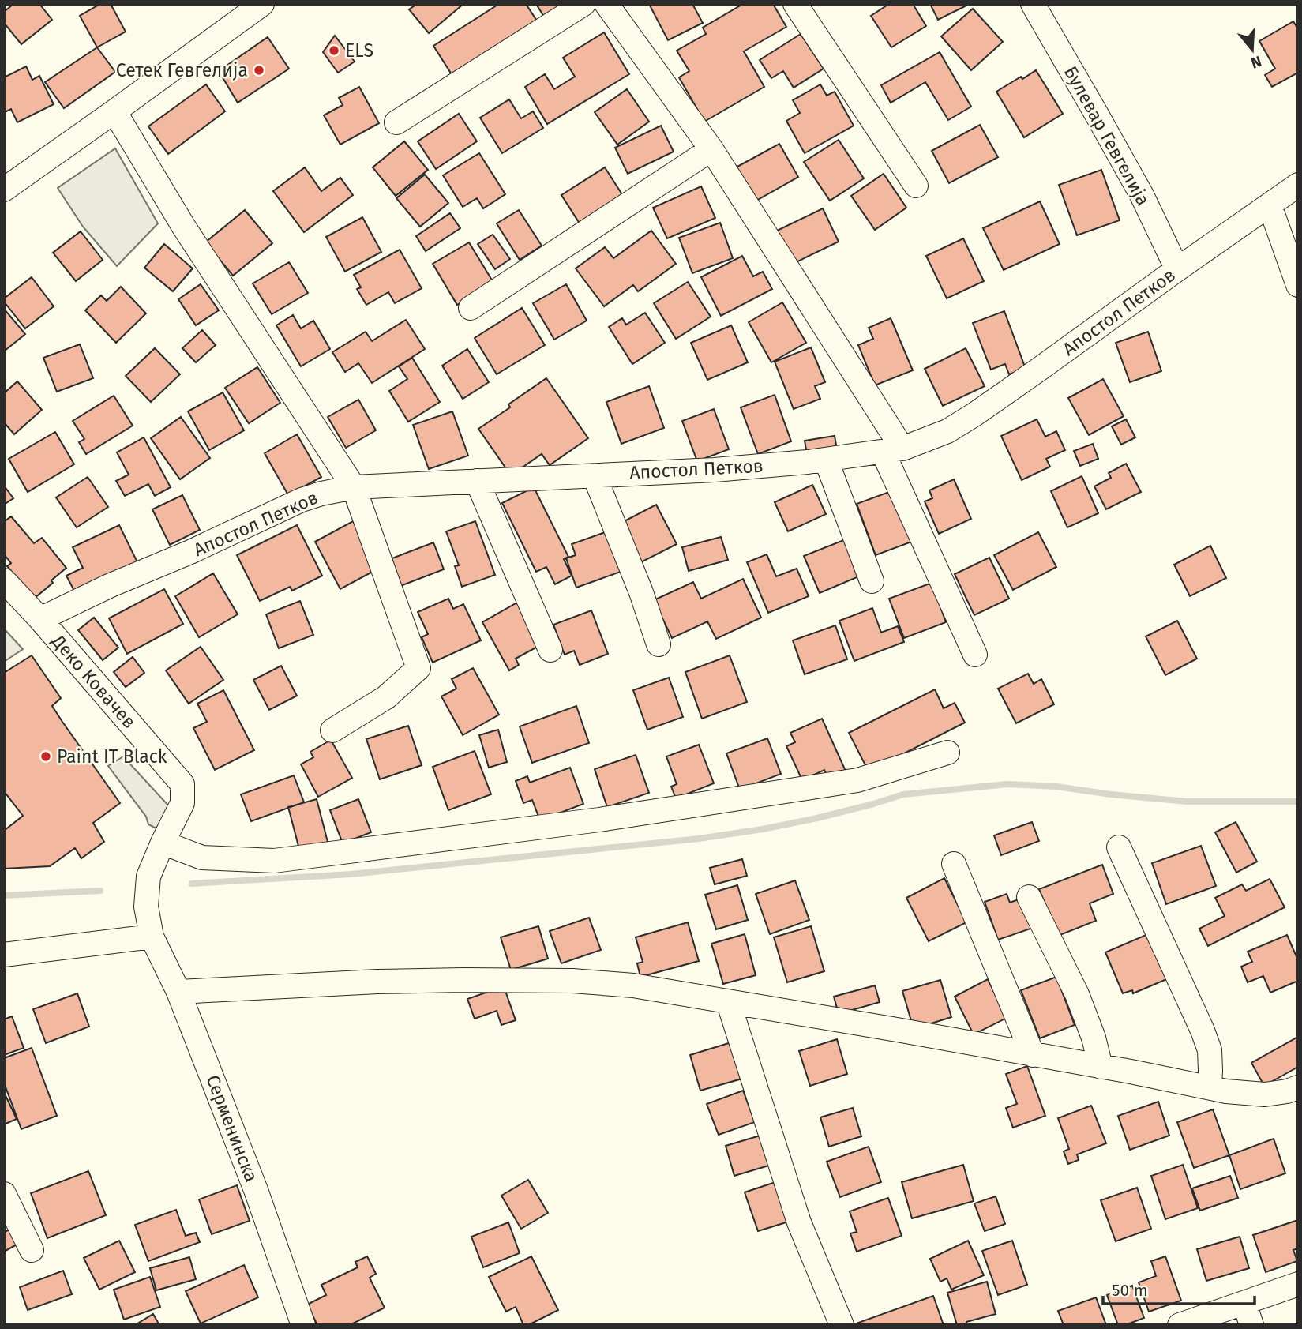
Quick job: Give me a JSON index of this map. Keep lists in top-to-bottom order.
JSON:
{
  "streets": {
    "street": [
      "Булевар Гевгелија",
      "Апостол Петков",
      "Деко Ковачев",
      "Серменинска"
    ]
  },
  "crossings": [
    ["Булевар Гевгелија", "Апостол Петков"],
    ["Апостол Петков", "Деко Ковачев"],
    ["Деко Ковачев", "Серменинска"]
  ],
  "places": ["ELS", "Сетек Гевгелија", "Paint IT Black"],
  "scale_bar": "50 m",
  "north": "bottom"
}
